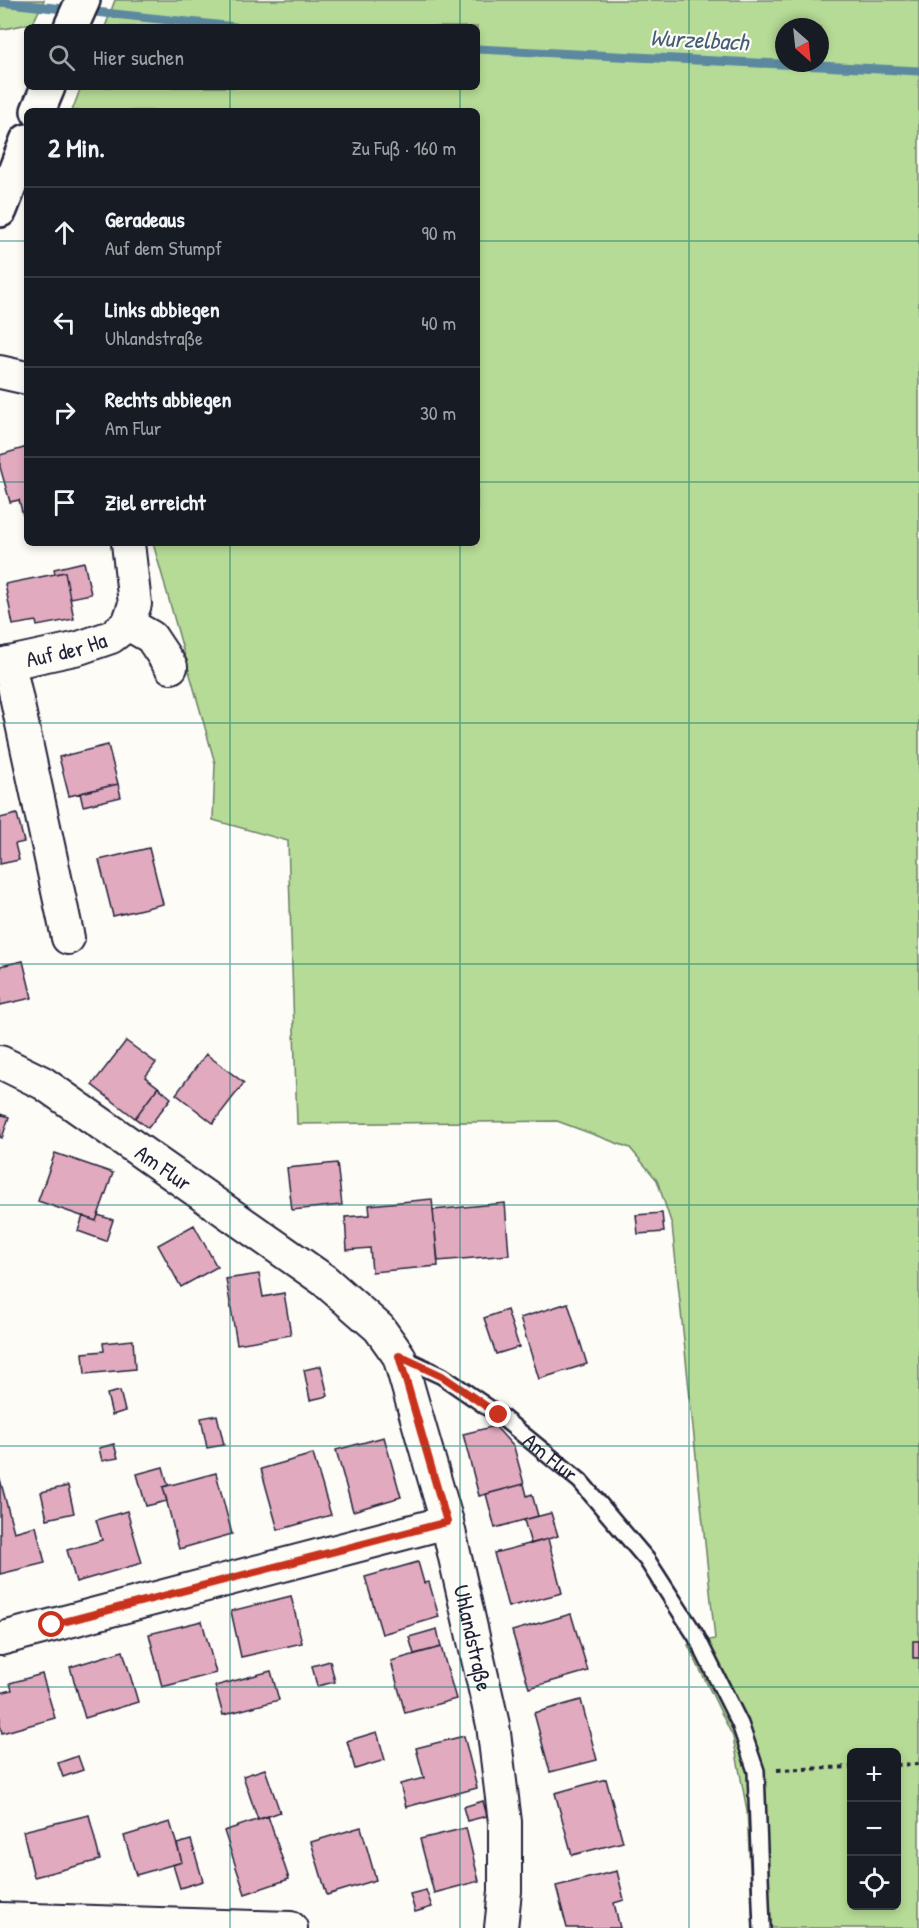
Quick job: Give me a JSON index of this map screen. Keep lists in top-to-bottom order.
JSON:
{
  "streets": {
    "street": ["Auf der Ha", "Am Flur", "Uhlandstraße"]
  },
  "crossings": [
    ["Am Flur", "Uhlandstraße"]
  ],
  "water": ["Wurzelbach"],
  "north": "bottom right",
  "page": {
    "search": "Hier suchen",
    "heading": ["2 Min.", "Zu Fuß · 160 m"],
    "list": [
      ["Geradeaus", "Auf dem Stumpf", "90 m"],
      ["Links abbiegen", "Uhlandstraße", "40 m"],
      ["Rechts abbiegen", "Am Flur", "30 m"],
      "Ziel erreicht"
    ],
    "map_buttons": ["+", "−"]
  }
}
